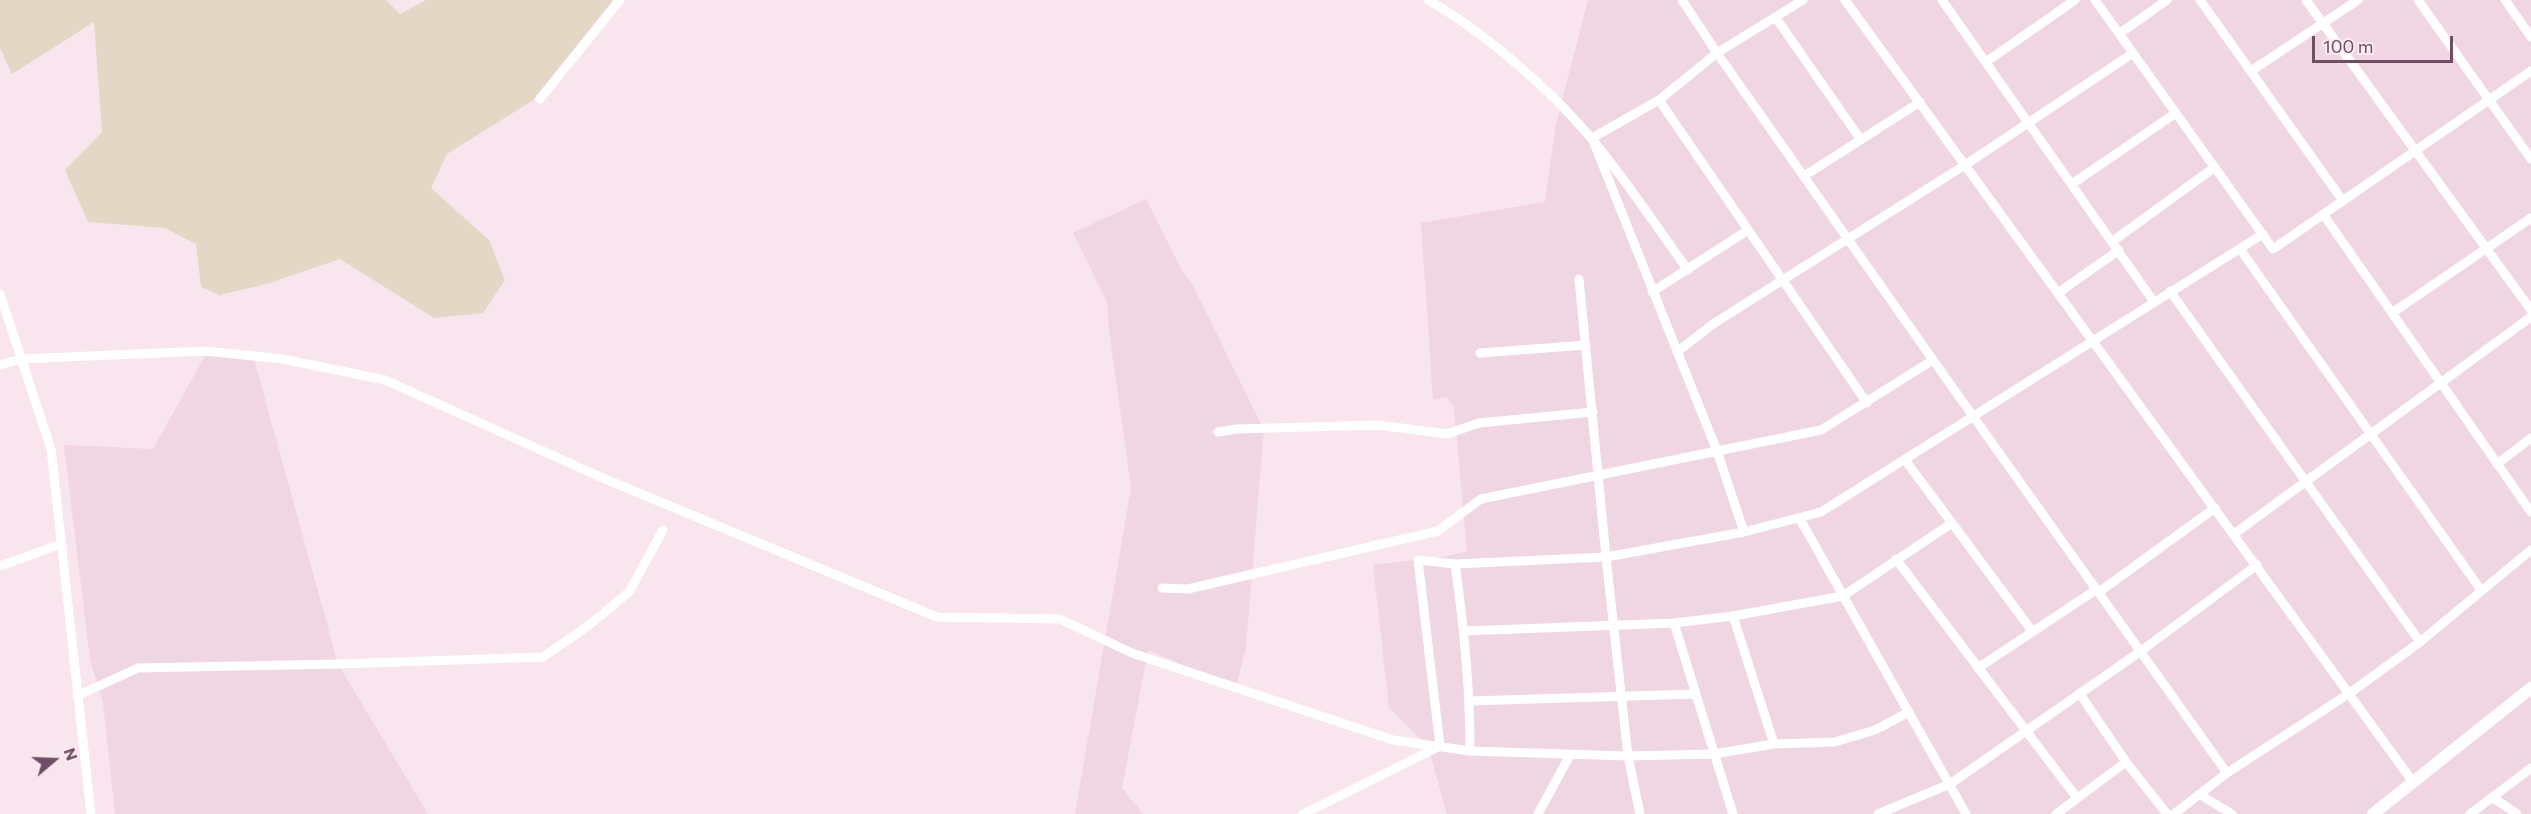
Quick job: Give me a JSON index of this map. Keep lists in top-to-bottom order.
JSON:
{
  "scale_bar": "100 m",
  "north": "right"
}
